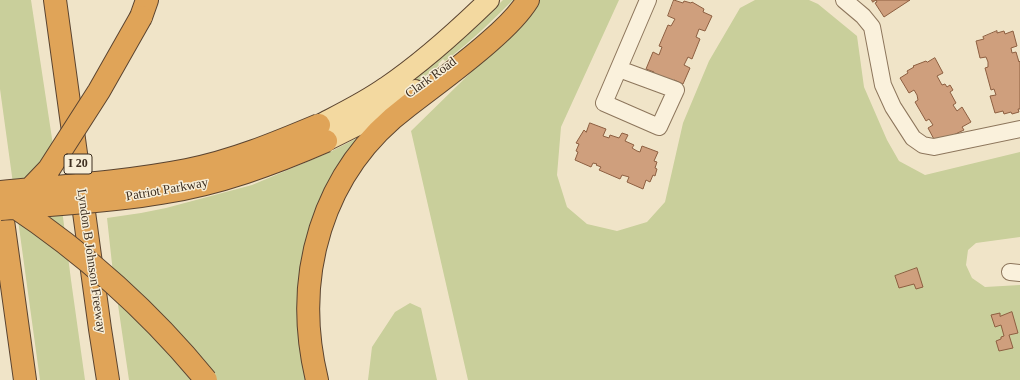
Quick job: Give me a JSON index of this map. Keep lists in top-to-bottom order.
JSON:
{
  "streets": {
    "highway": ["I 20", "Patriot Parkway", "Lyndon B Johnson Freeway"],
    "main road": ["Clark Road"]
  },
  "crossings": [
    ["Clark Road", "Patriot Parkway"]
  ]
}
